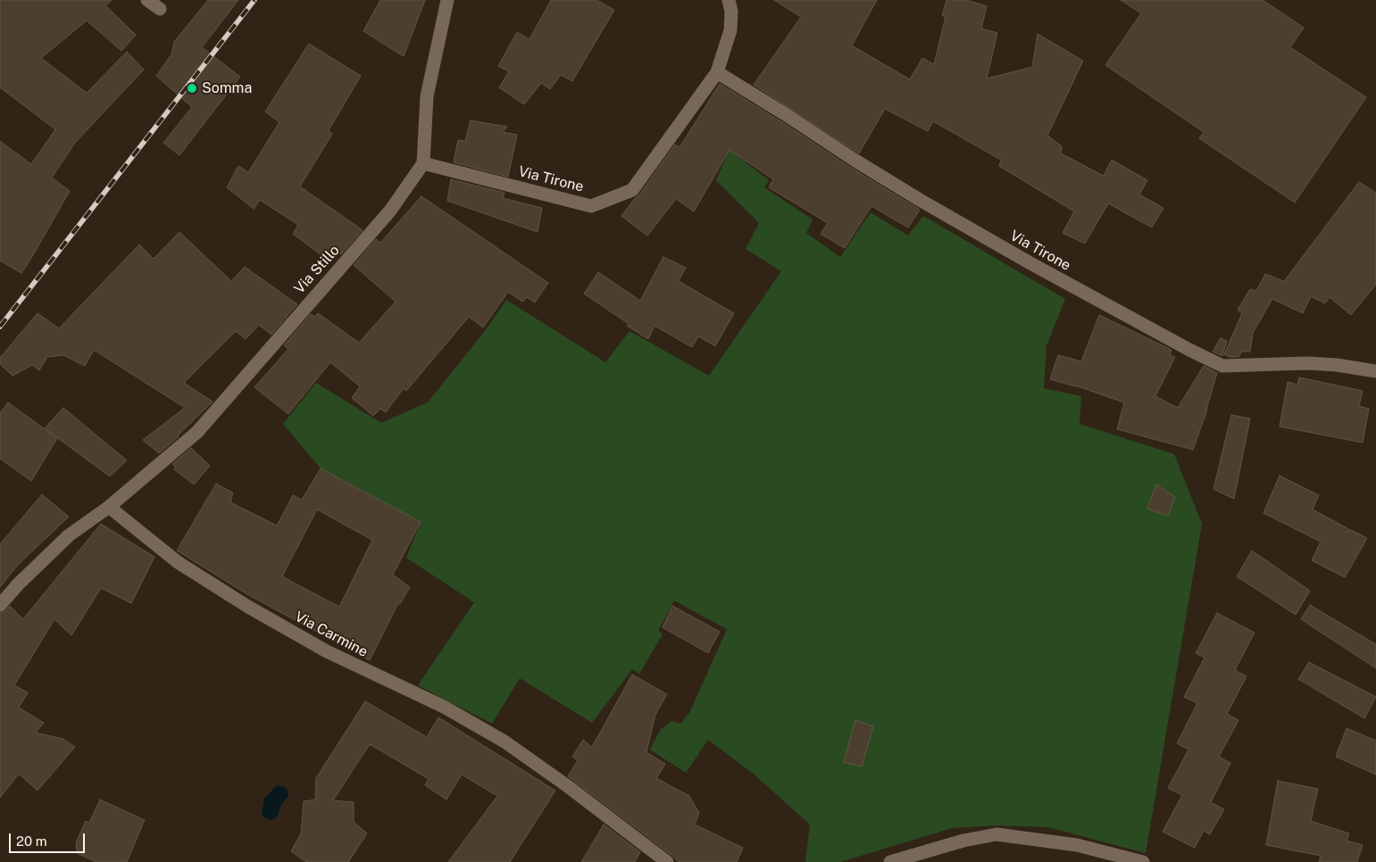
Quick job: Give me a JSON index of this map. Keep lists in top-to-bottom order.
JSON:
{
  "streets": {
    "street": ["Via Tirone", "Via Stillo", "Via Carmine"]
  },
  "crossings": [
    ["Via Tirone", "Via Stillo"],
    ["Via Stillo", "Via Carmine"]
  ],
  "places": ["Somma"],
  "scale_bar": "20 m"
}
